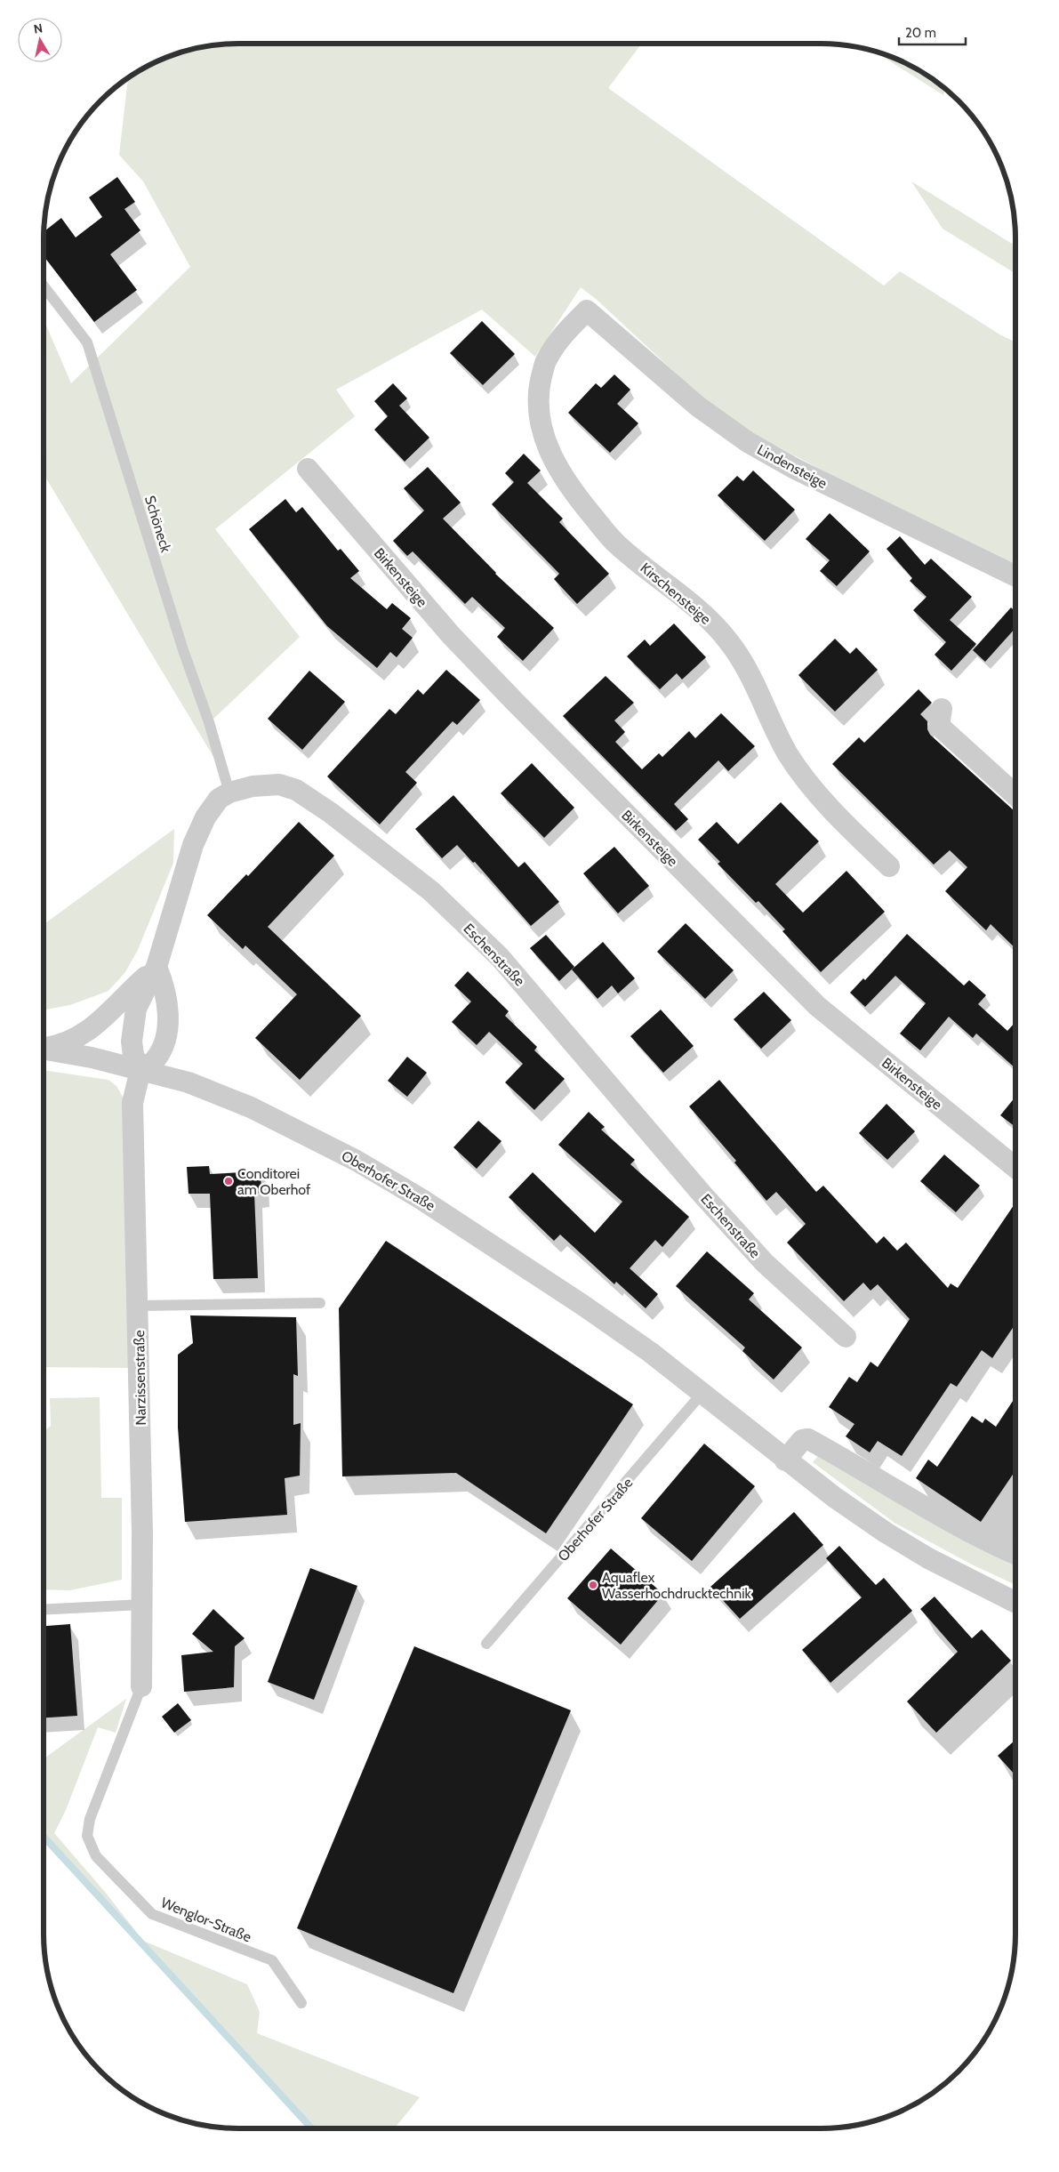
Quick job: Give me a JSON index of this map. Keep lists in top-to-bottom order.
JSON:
{
  "streets": {
    "street": [
      "Lindensteige",
      "Birkensteige",
      "Kirschensteige",
      "Eschenstraße",
      "Oberhofer Straße",
      "Narzissenstraße"
    ],
    "lane": ["Schöneck", "Wenglor-Straße"]
  },
  "crossings": [
    ["Lindensteige", "Kirschensteige"],
    ["Schöneck", "Eschenstraße"],
    ["Eschenstraße", "Oberhofer Straße"],
    ["Eschenstraße", "Narzissenstraße"],
    ["Oberhofer Straße", "Narzissenstraße"],
    ["Narzissenstraße", "Wenglor-Straße"]
  ],
  "places": ["Conditorei am Oberhof", "Aquaflex Wasserhochdrucktechnik"],
  "scale_bar": "20 m",
  "north": "top"
}
